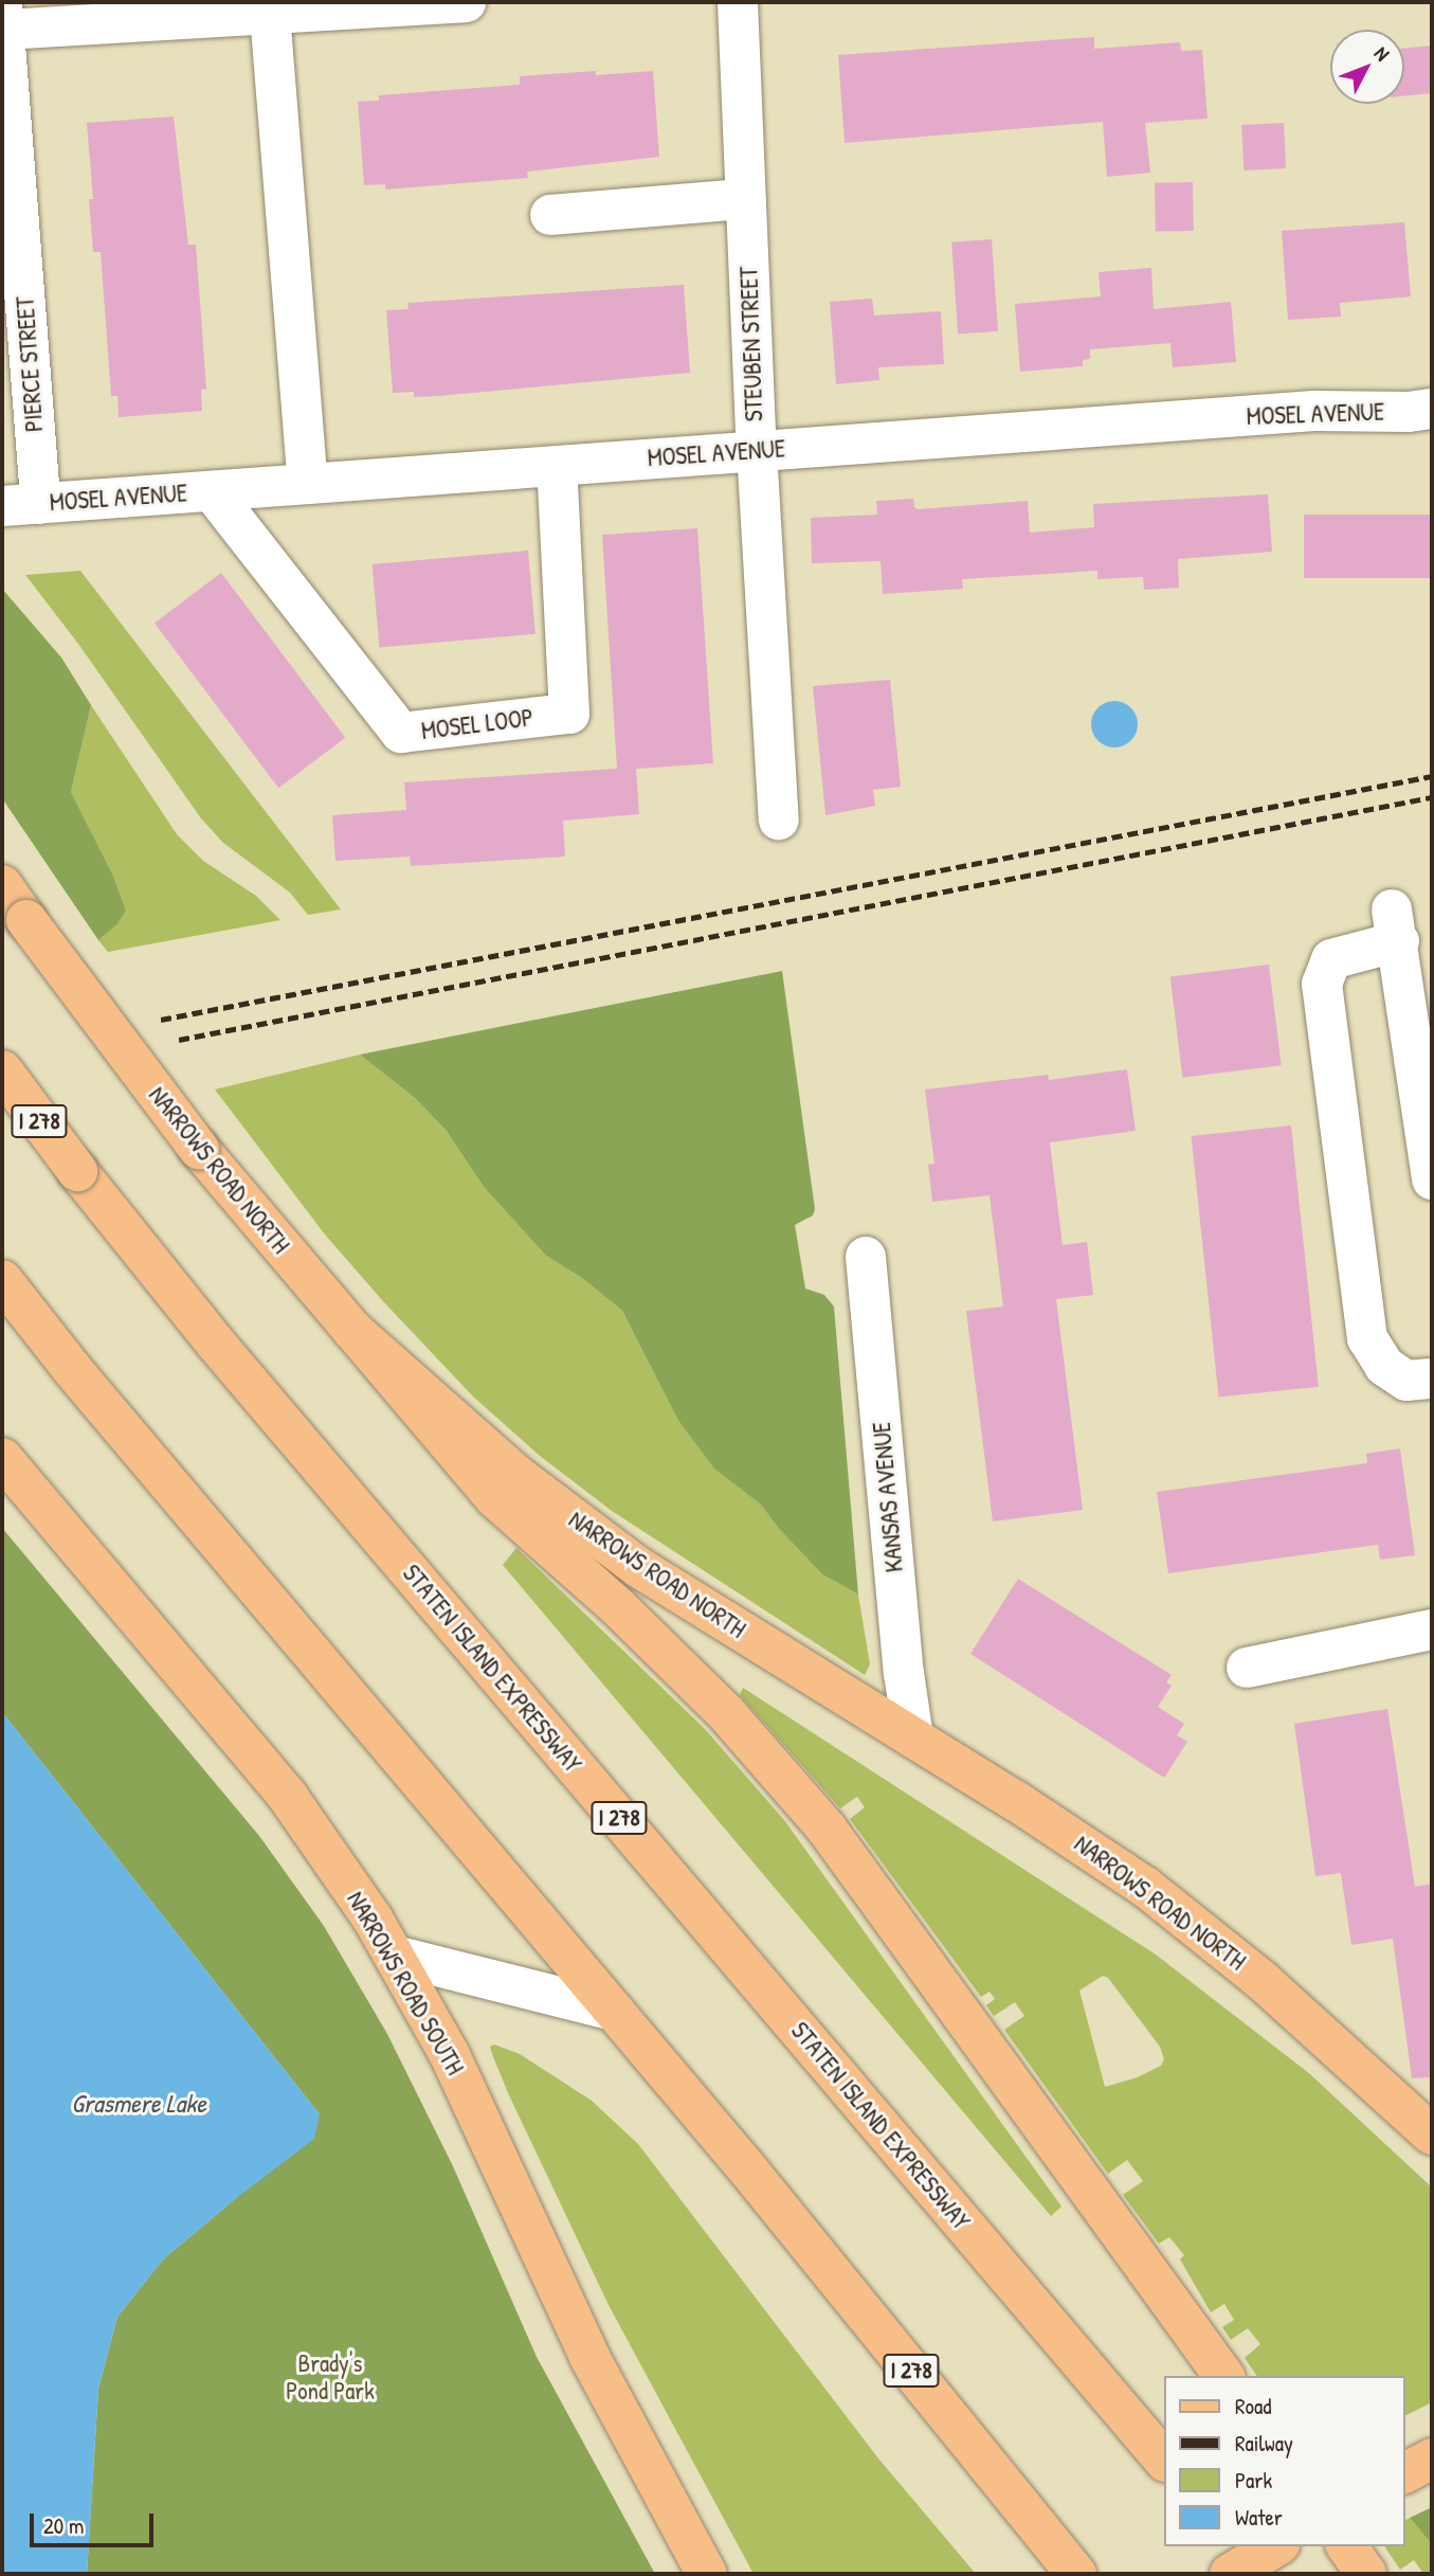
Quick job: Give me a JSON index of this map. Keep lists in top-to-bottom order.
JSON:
{
  "streets": {
    "main road": [
      "I 278",
      "NARROWS ROAD NORTH",
      "STATEN ISLAND EXPRESSWAY",
      "NARROWS ROAD SOUTH"
    ],
    "street": [
      "STEUBEN STREET",
      "PIERCE STREET",
      "MOSEL AVENUE",
      "MOSEL LOOP",
      "KANSAS AVENUE"
    ]
  },
  "crossings": [
    ["STEUBEN STREET", "MOSEL AVENUE"],
    ["PIERCE STREET", "MOSEL AVENUE"],
    ["MOSEL AVENUE", "MOSEL LOOP"],
    ["NARROWS ROAD NORTH", "KANSAS AVENUE"]
  ],
  "water": ["Grasmere Lake"],
  "parks": ["Brady's Pond Park"],
  "legend": [
    "Road",
    "Railway",
    "Park",
    "Water"
  ],
  "scale_bar": "20 m",
  "north": "top right"
}
